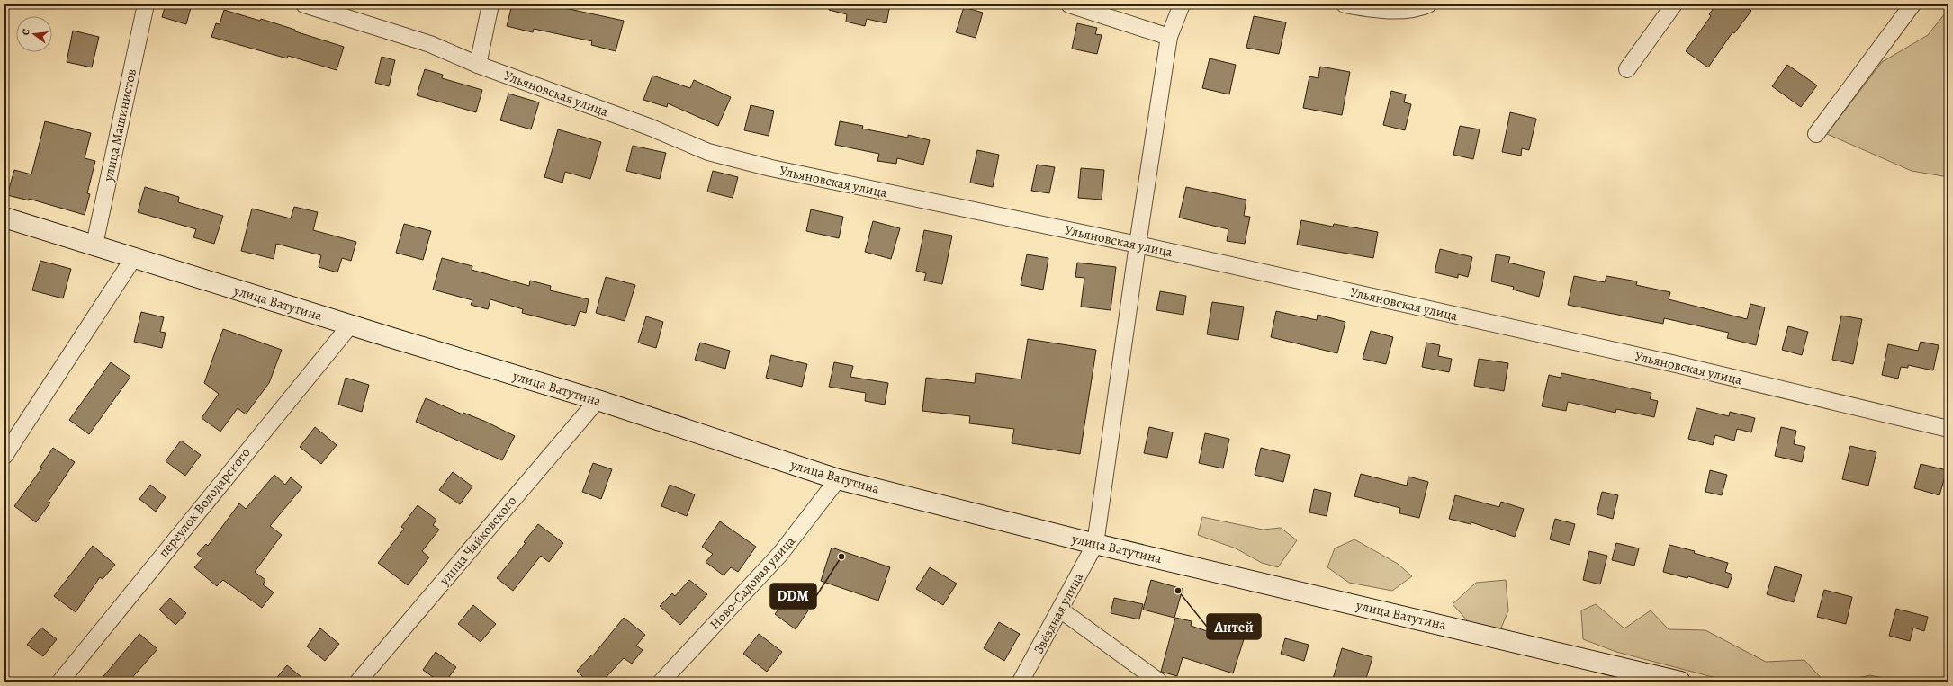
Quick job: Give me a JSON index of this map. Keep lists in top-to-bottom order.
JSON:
{
  "streets": {
    "main road": ["улица Ватутина"],
    "street": [
      "Ульяновская улица",
      "улица Машинистов",
      "переулок Володарского",
      "улица Чайковского",
      "Ново-Садовая улица",
      "Звёздная улица"
    ]
  },
  "crossings": [
    ["улица Машинистов", "улица Ватутина"],
    ["улица Ватутина", "переулок Володарского"],
    ["улица Ватутина", "улица Чайковского"],
    ["улица Ватутина", "Ново-Садовая улица"],
    ["улица Ватутина", "Звёздная улица"]
  ],
  "places": ["DDM", "Антей"],
  "north": "left"
}
